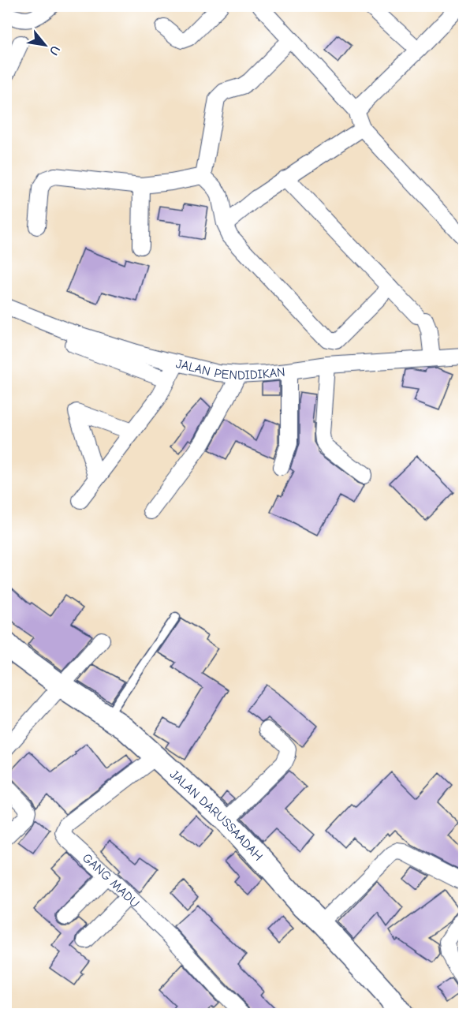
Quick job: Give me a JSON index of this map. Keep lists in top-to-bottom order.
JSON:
{
  "streets": {
    "street": ["JALAN PENDIDIKAN", "JALAN DARUSSAADAH", "GANG MADU"]
  },
  "crossings": [
    ["JALAN DARUSSAADAH", "GANG MADU"]
  ],
  "north": "bottom right"
}
